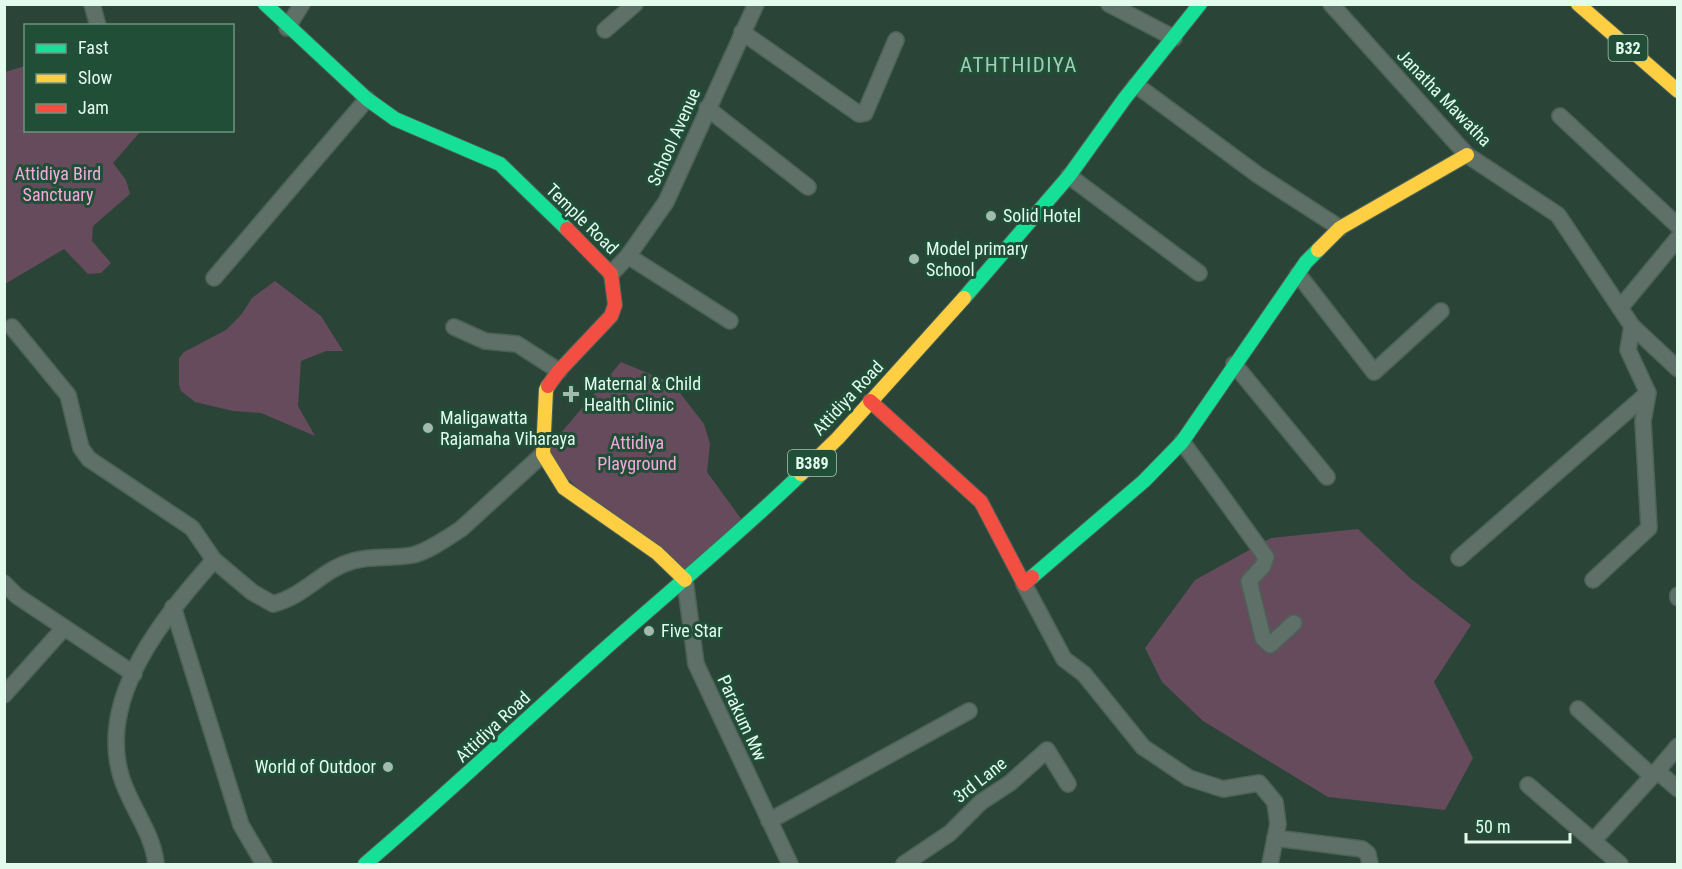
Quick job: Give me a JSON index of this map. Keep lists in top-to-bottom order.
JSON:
{
  "streets": {
    "street": [
      "B32",
      "Janatha Mawatha",
      "School Avenue",
      "Temple Road",
      "Attidiya Road",
      "B389",
      "Parakum Mw",
      "3rd Lane"
    ]
  },
  "crossings": [
    ["School Avenue", "Temple Road"],
    ["Attidiya Road", "Parakum Mw"]
  ],
  "districts": ["ATHTHIDIYA"],
  "parks": ["Attidiya Bird Sanctuary", "Attidiya Playground"],
  "places": {
    "other": [
      "Solid Hotel",
      "Model primary School",
      "Maligawatta Rajamaha Viharaya",
      "Five Star",
      "World of Outdoor"
    ],
    "health": ["Maternal & Child Health Clinic"]
  },
  "legend": ["Fast", "Slow", "Jam"],
  "scale_bar": "50 m"
}
